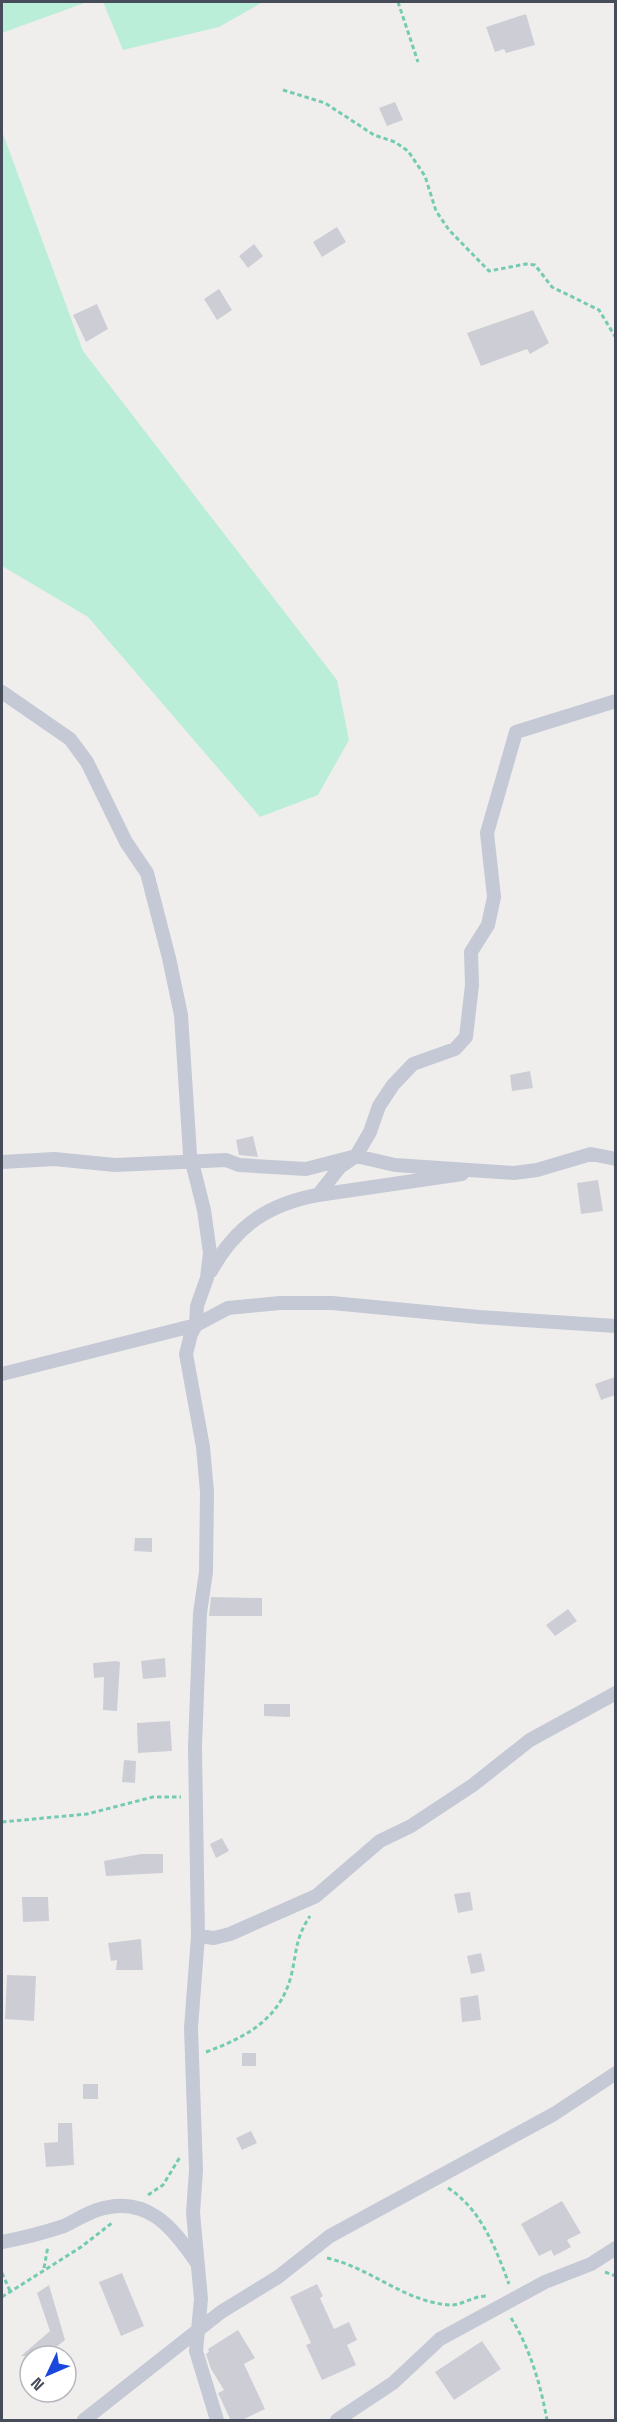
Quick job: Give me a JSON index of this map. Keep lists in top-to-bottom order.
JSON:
{
  "north": "bottom left"
}
